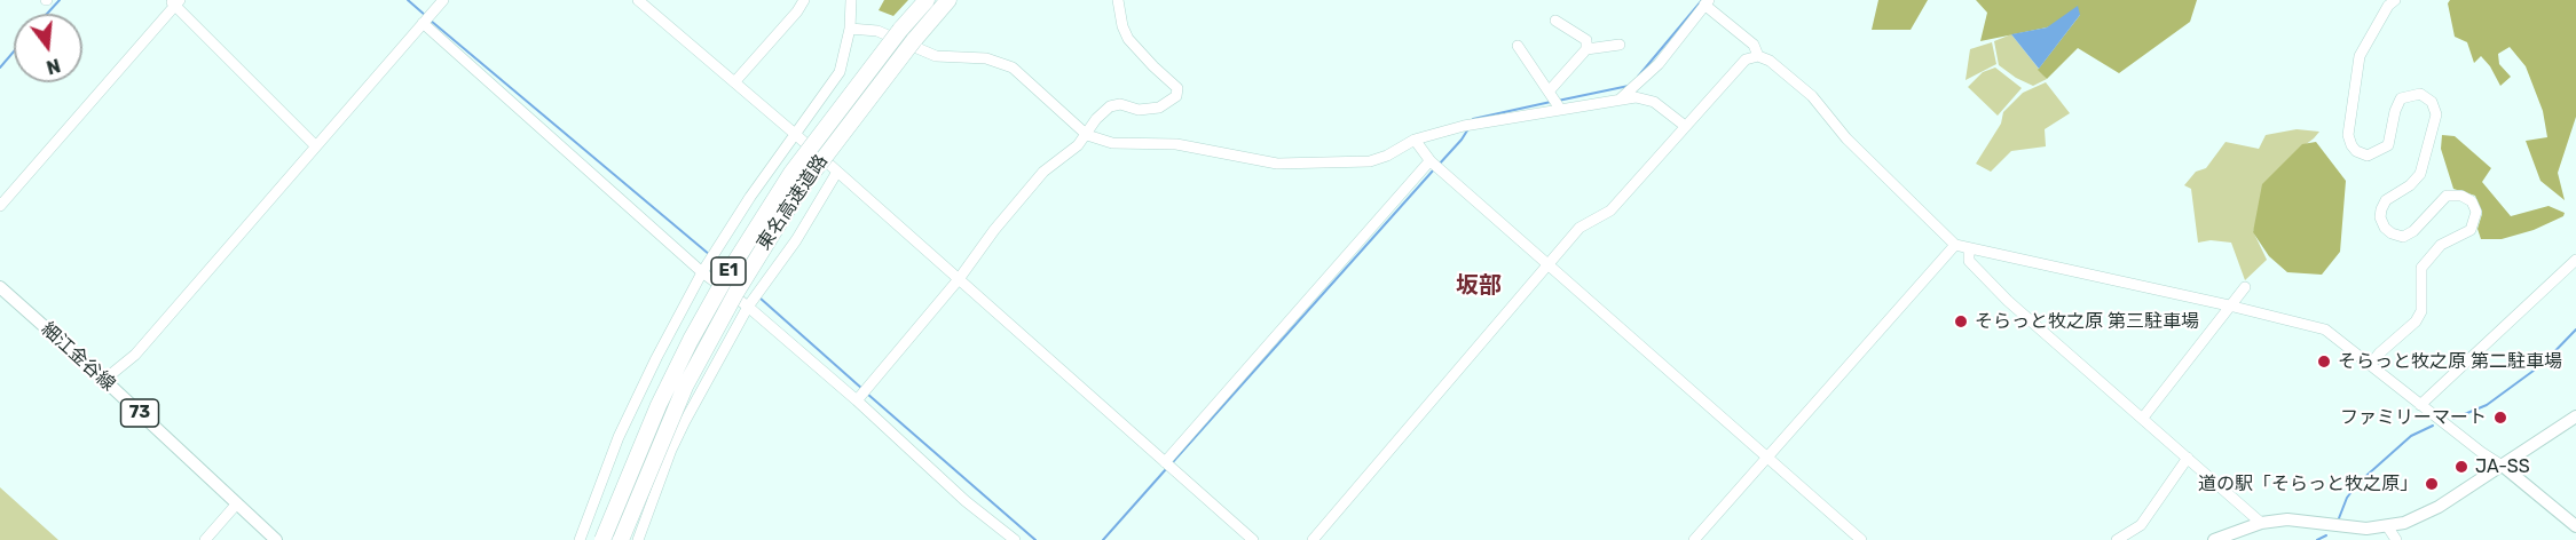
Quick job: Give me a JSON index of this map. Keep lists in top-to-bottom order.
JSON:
{
  "streets": {
    "highway": ["東名高速道路", "E1"],
    "main road": ["細江金谷線", "73"]
  },
  "districts": ["坂部"],
  "places": [
    "そらっと牧之原 第三駐車場",
    "そらっと牧之原 第二駐車場",
    "ファミリーマート",
    "JA-SS",
    "道の駅「そらっと牧之原」"
  ],
  "north": "bottom"
}
